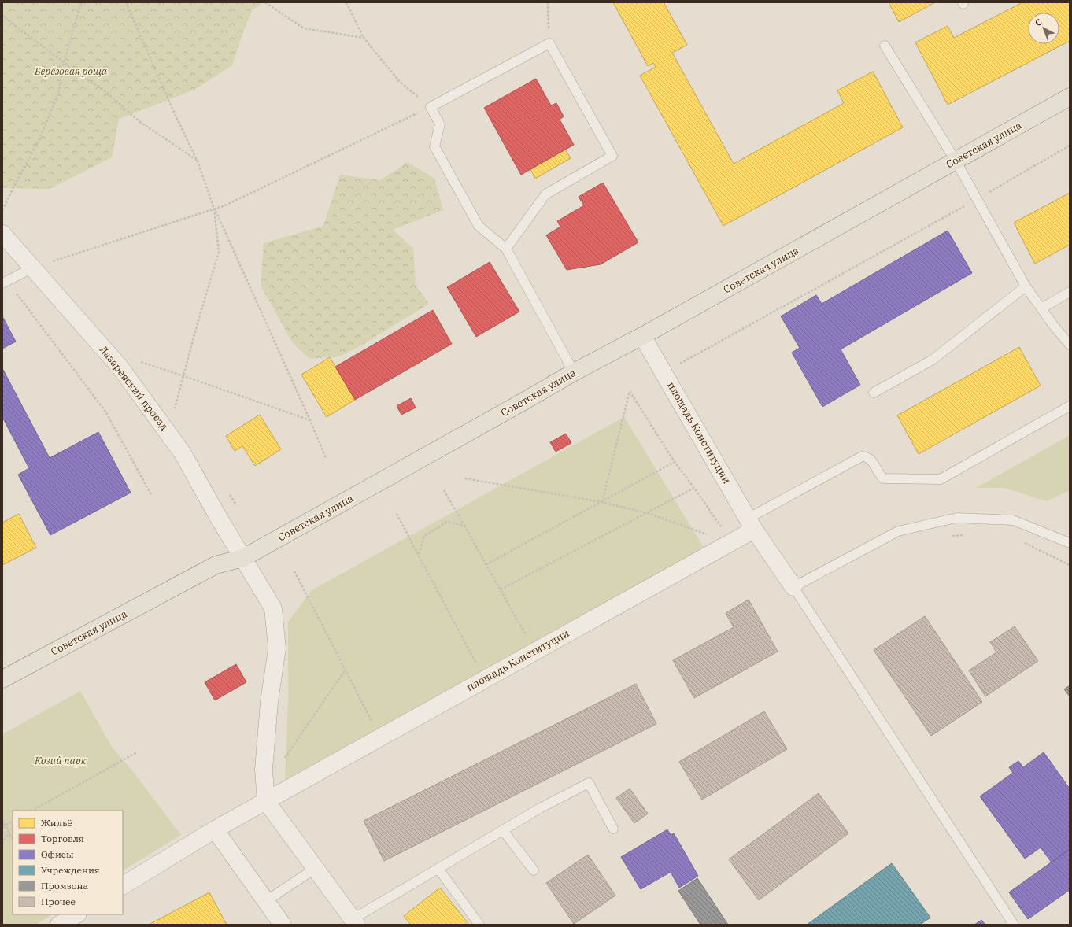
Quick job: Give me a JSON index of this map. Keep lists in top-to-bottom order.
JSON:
{
  "streets": {
    "main road": ["Советская улица"],
    "street": ["Лазаревский проезд", "площадь Конституции"]
  },
  "crossings": [
    ["Советская улица", "Лазаревский проезд"],
    ["Советская улица", "площадь Конституции"]
  ],
  "parks": ["Берёзовая роща", "Козий парк"],
  "legend": [
    "Жильё",
    "Торговля",
    "Офисы",
    "Учреждения",
    "Промзона",
    "Прочее"
  ],
  "north": "top left"
}
